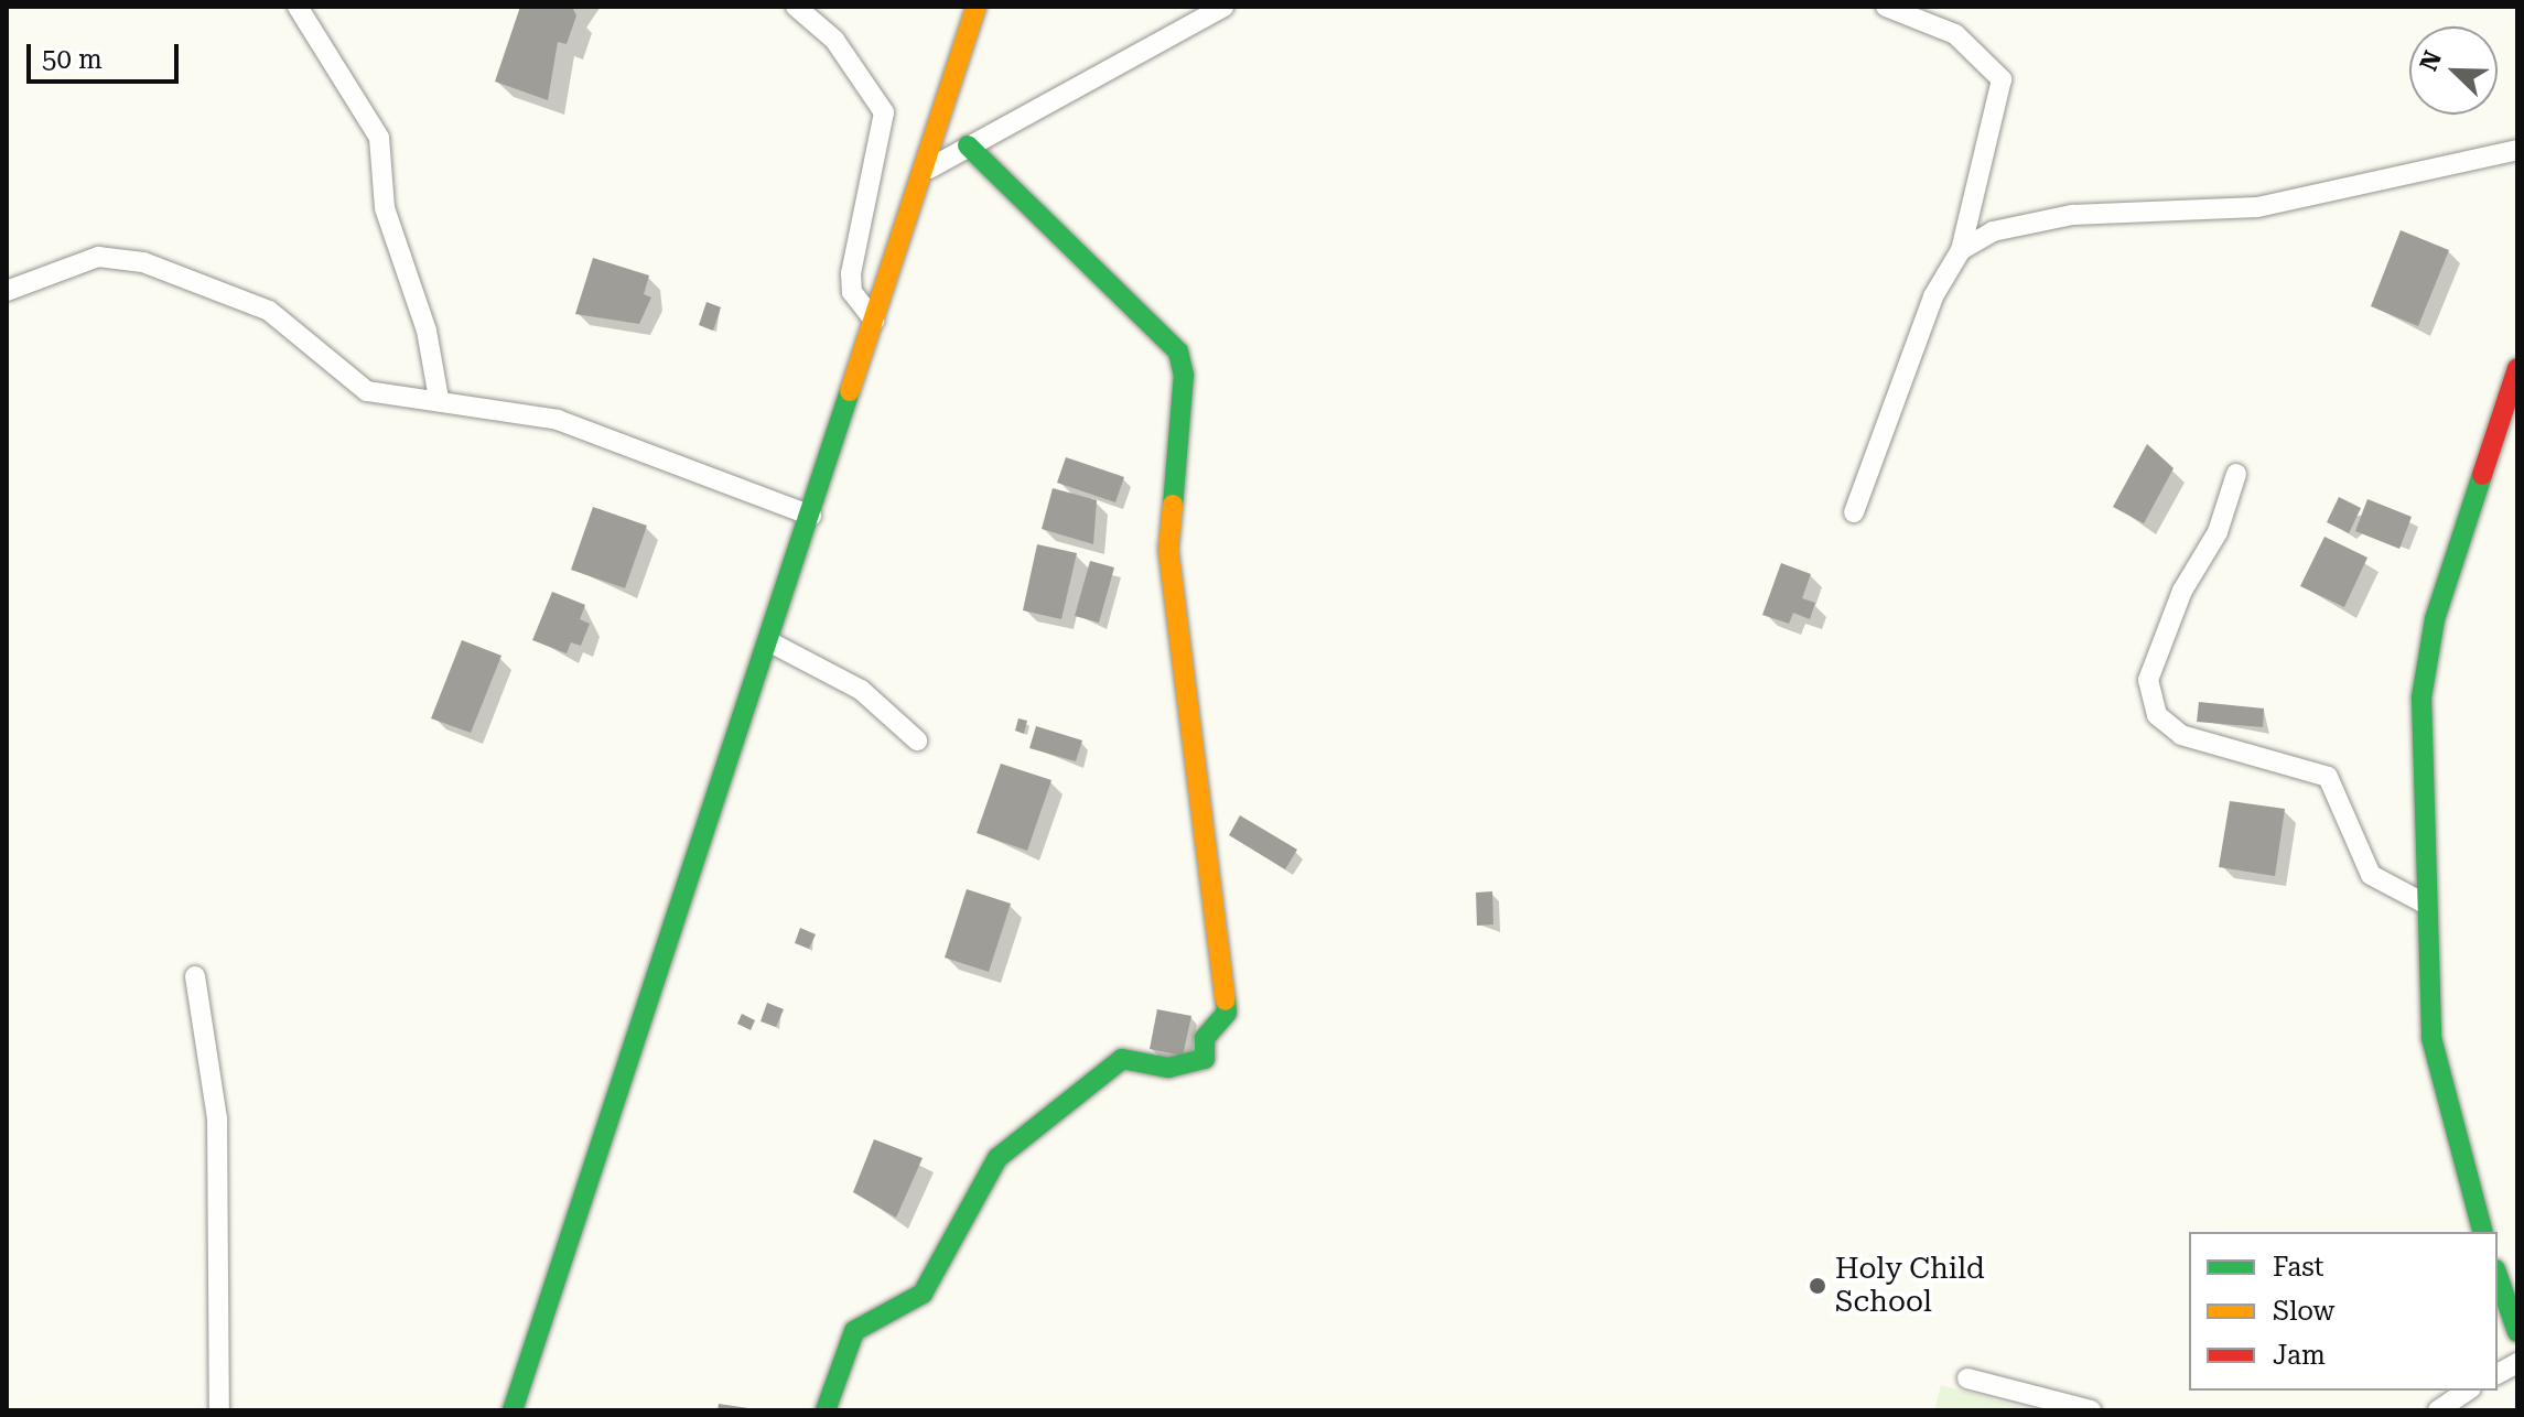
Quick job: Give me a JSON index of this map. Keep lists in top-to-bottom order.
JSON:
{
  "places": ["Holy Child School"],
  "legend": ["Fast", "Slow", "Jam"],
  "scale_bar": "50 m",
  "north": "top left"
}
